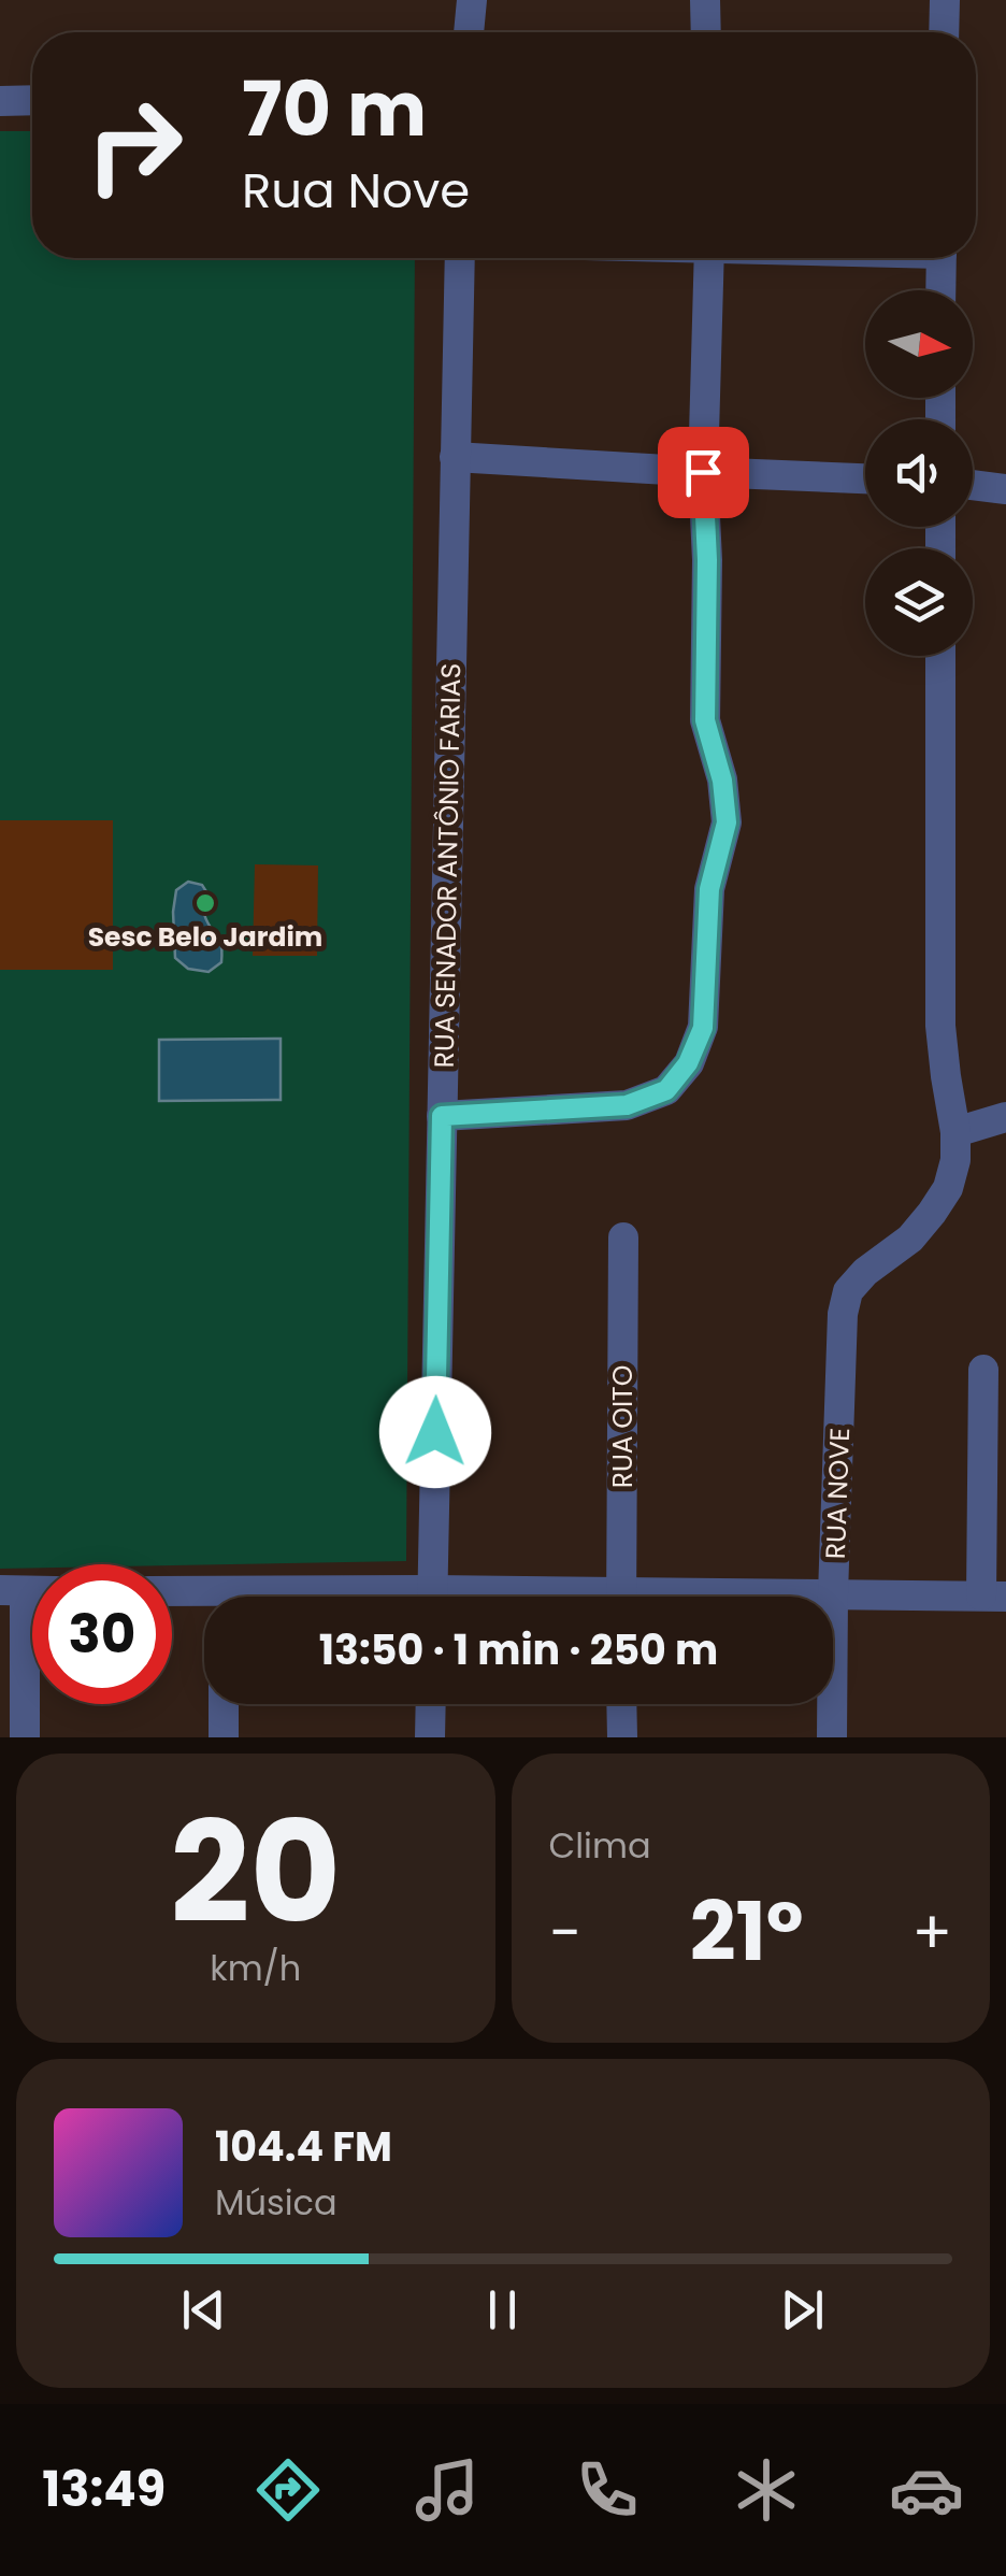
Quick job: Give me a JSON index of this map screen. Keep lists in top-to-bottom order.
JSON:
{
  "streets": {
    "street": ["RUA SENADOR ANTÔNIO FARIAS", "RUA OITO", "RUA NOVE"]
  },
  "places": ["Sesc Belo Jardim"],
  "north": "right",
  "page": {
    "turn": ["70 m", "Rua Nove"],
    "limit": "30",
    "trip": "13:50 · 1 min · 250 m",
    "tile": [
      ["20", "km/h"],
      "Clima"
    ],
    "heat": ["−", "21°", "+"],
    "song": ["104.4 FM", "Música"],
    "tabs": "13:49"
  }
}
